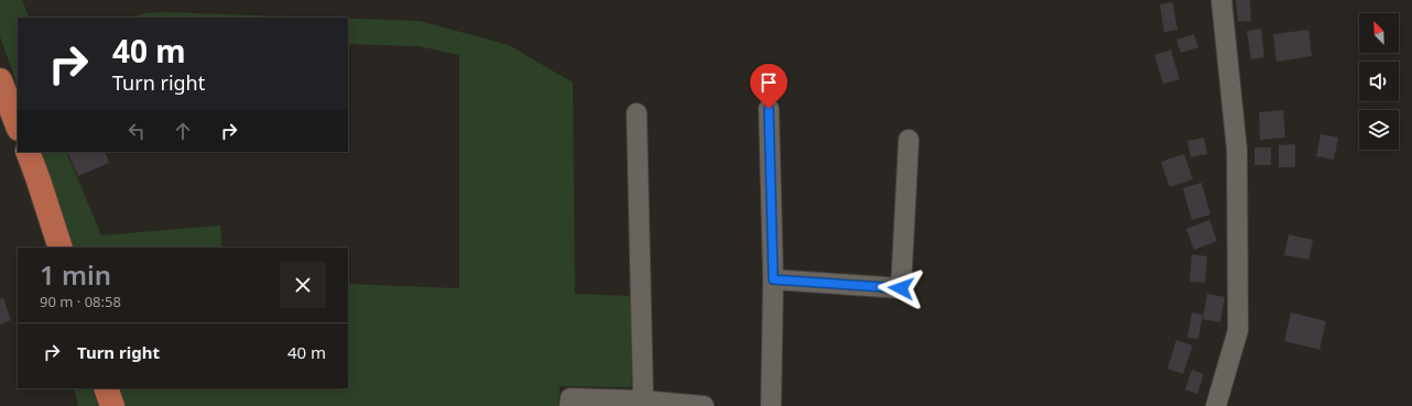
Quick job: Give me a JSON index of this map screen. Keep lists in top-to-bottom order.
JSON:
{
  "north": "top left",
  "page": {
    "turn": ["40 m", "Turn right"],
    "heading": ["1 min", "90 m · 08:58"],
    "list": [
      {
        "name": "Turn right",
        "value": "40 m"
      }
    ]
  }
}
